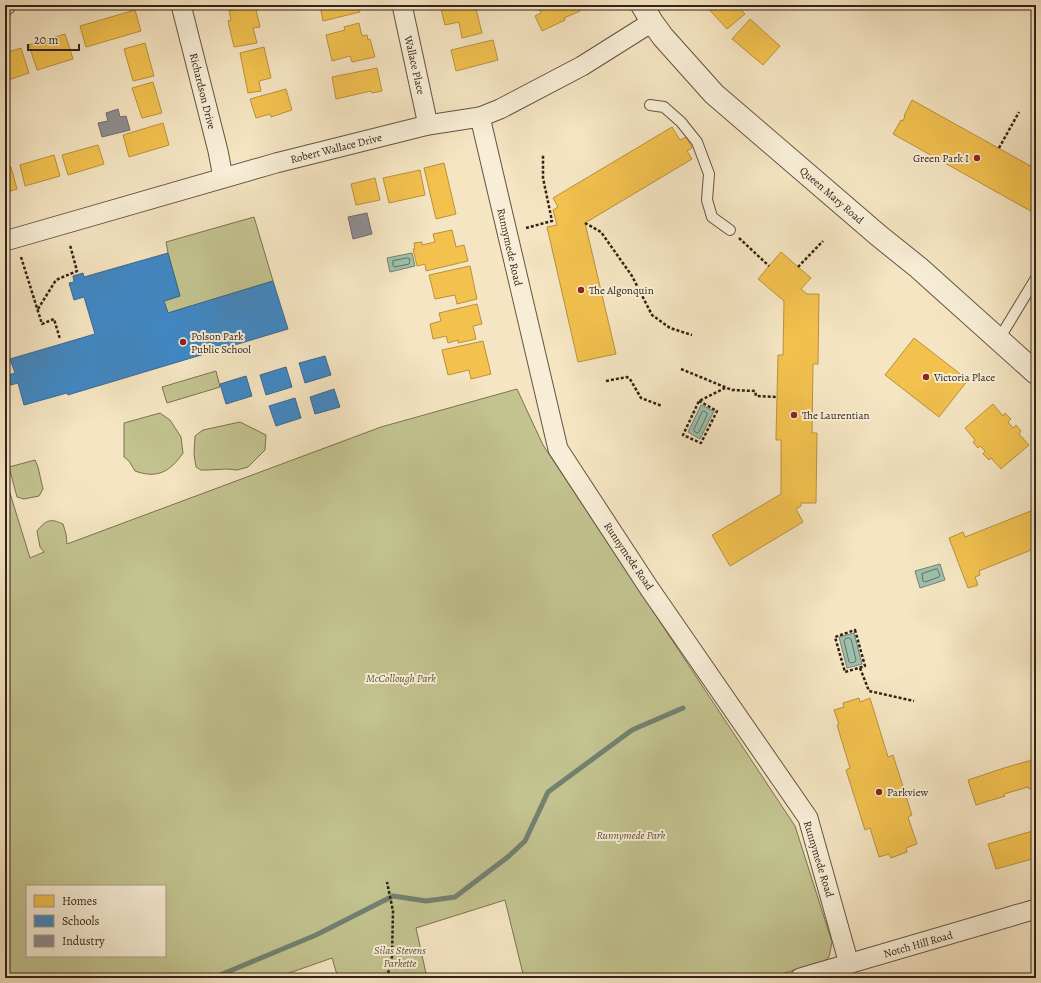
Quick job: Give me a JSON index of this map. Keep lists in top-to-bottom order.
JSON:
{
  "streets": {
    "street": [
      "Wallace Place",
      "Richardson Drive",
      "Robert Wallace Drive",
      "Queen Mary Road",
      "Runnymede Road",
      "Notch Hill Road"
    ]
  },
  "crossings": [
    ["Wallace Place", "Robert Wallace Drive"],
    ["Richardson Drive", "Robert Wallace Drive"],
    ["Robert Wallace Drive", "Queen Mary Road"],
    ["Robert Wallace Drive", "Runnymede Road"],
    ["Runnymede Road", "Notch Hill Road"]
  ],
  "parks": ["McCollough Park", "Runnymede Park", "Silas Stevens Parkette"],
  "places": [
    "Green Park I",
    "The Algonquin",
    "Polson Park Public School",
    "Victoria Place",
    "The Laurentian",
    "Parkview"
  ],
  "legend": ["Homes", "Schools", "Industry"],
  "scale_bar": "20 m"
}
